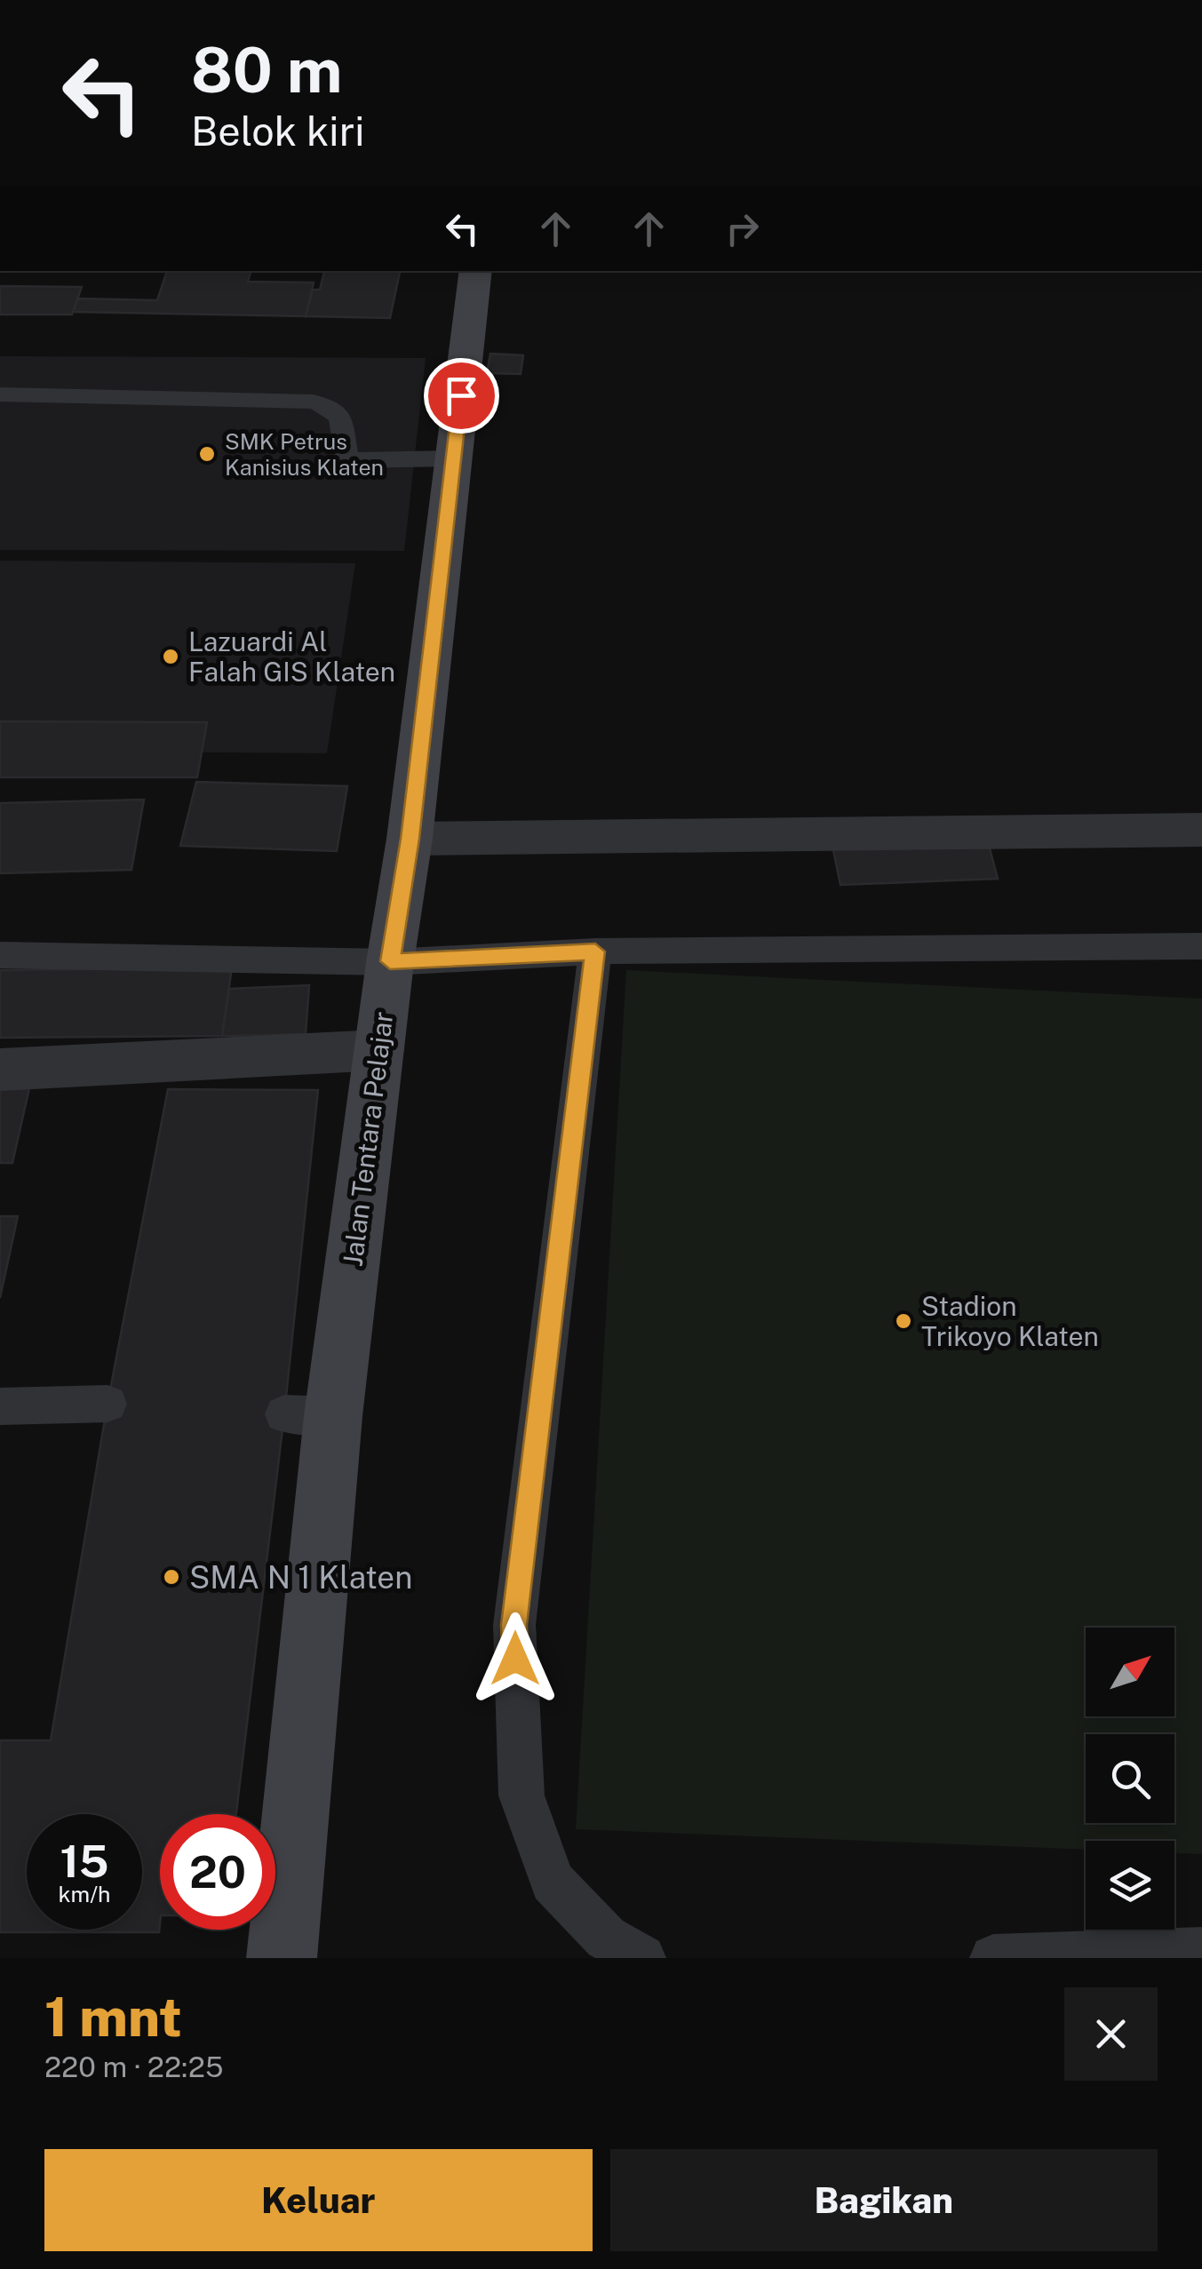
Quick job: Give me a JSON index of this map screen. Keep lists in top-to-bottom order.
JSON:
{
  "streets": {
    "main road": ["Jalan Tentara Pelajar"]
  },
  "places": [
    "SMK Petrus Kanisius Klaten",
    "Lazuardi Al Falah GIS Klaten",
    "Stadion Trikoyo Klaten",
    "SMA N 1 Klaten"
  ],
  "north": "top right",
  "page": {
    "turn": ["80 m", "Belok kiri"],
    "speed": "15 km/h",
    "limit": "20",
    "heading": ["1 mnt", "220 m · 22:25"],
    "buttons": ["Keluar", "Bagikan"]
  }
}
